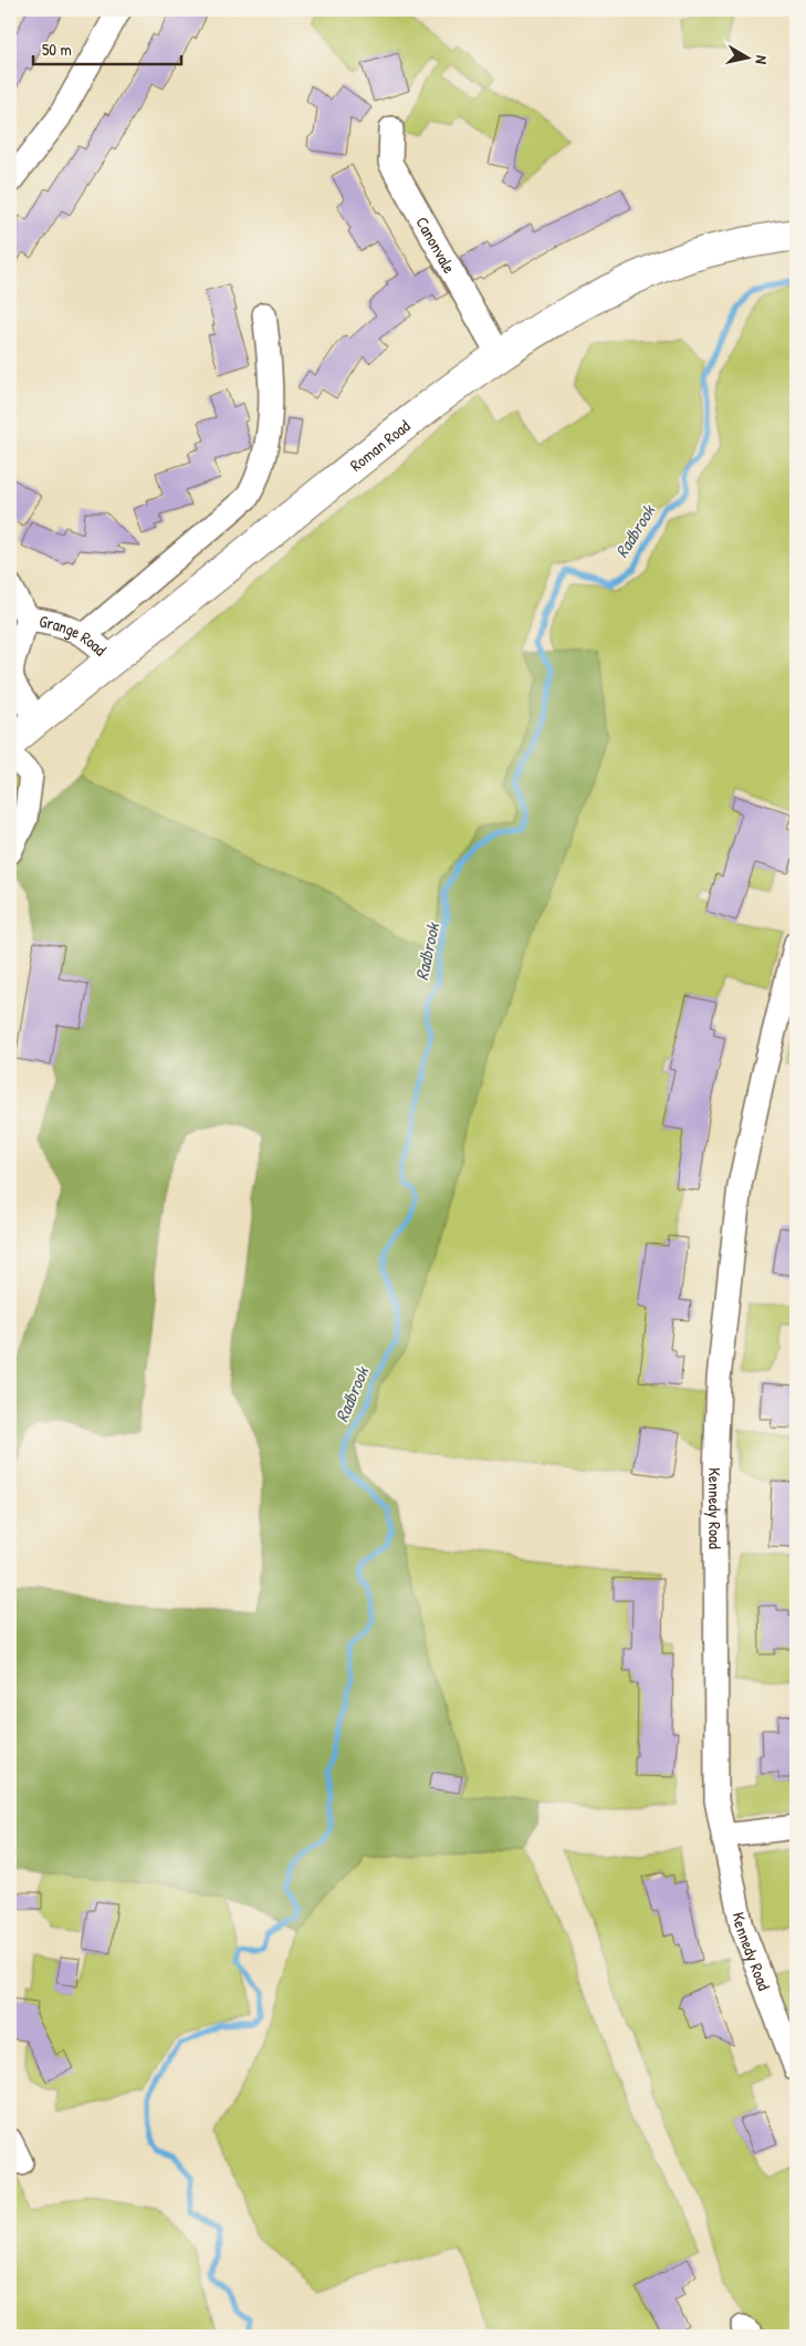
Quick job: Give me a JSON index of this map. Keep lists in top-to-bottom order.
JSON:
{
  "streets": {
    "main road": ["Roman Road"],
    "street": ["Canonvale", "Grange Road", "Kennedy Road"]
  },
  "crossings": [
    ["Canonvale", "Roman Road"],
    ["Roman Road", "Grange Road"]
  ],
  "water": ["Radbrook"],
  "scale_bar": "50 m",
  "north": "right"
}
